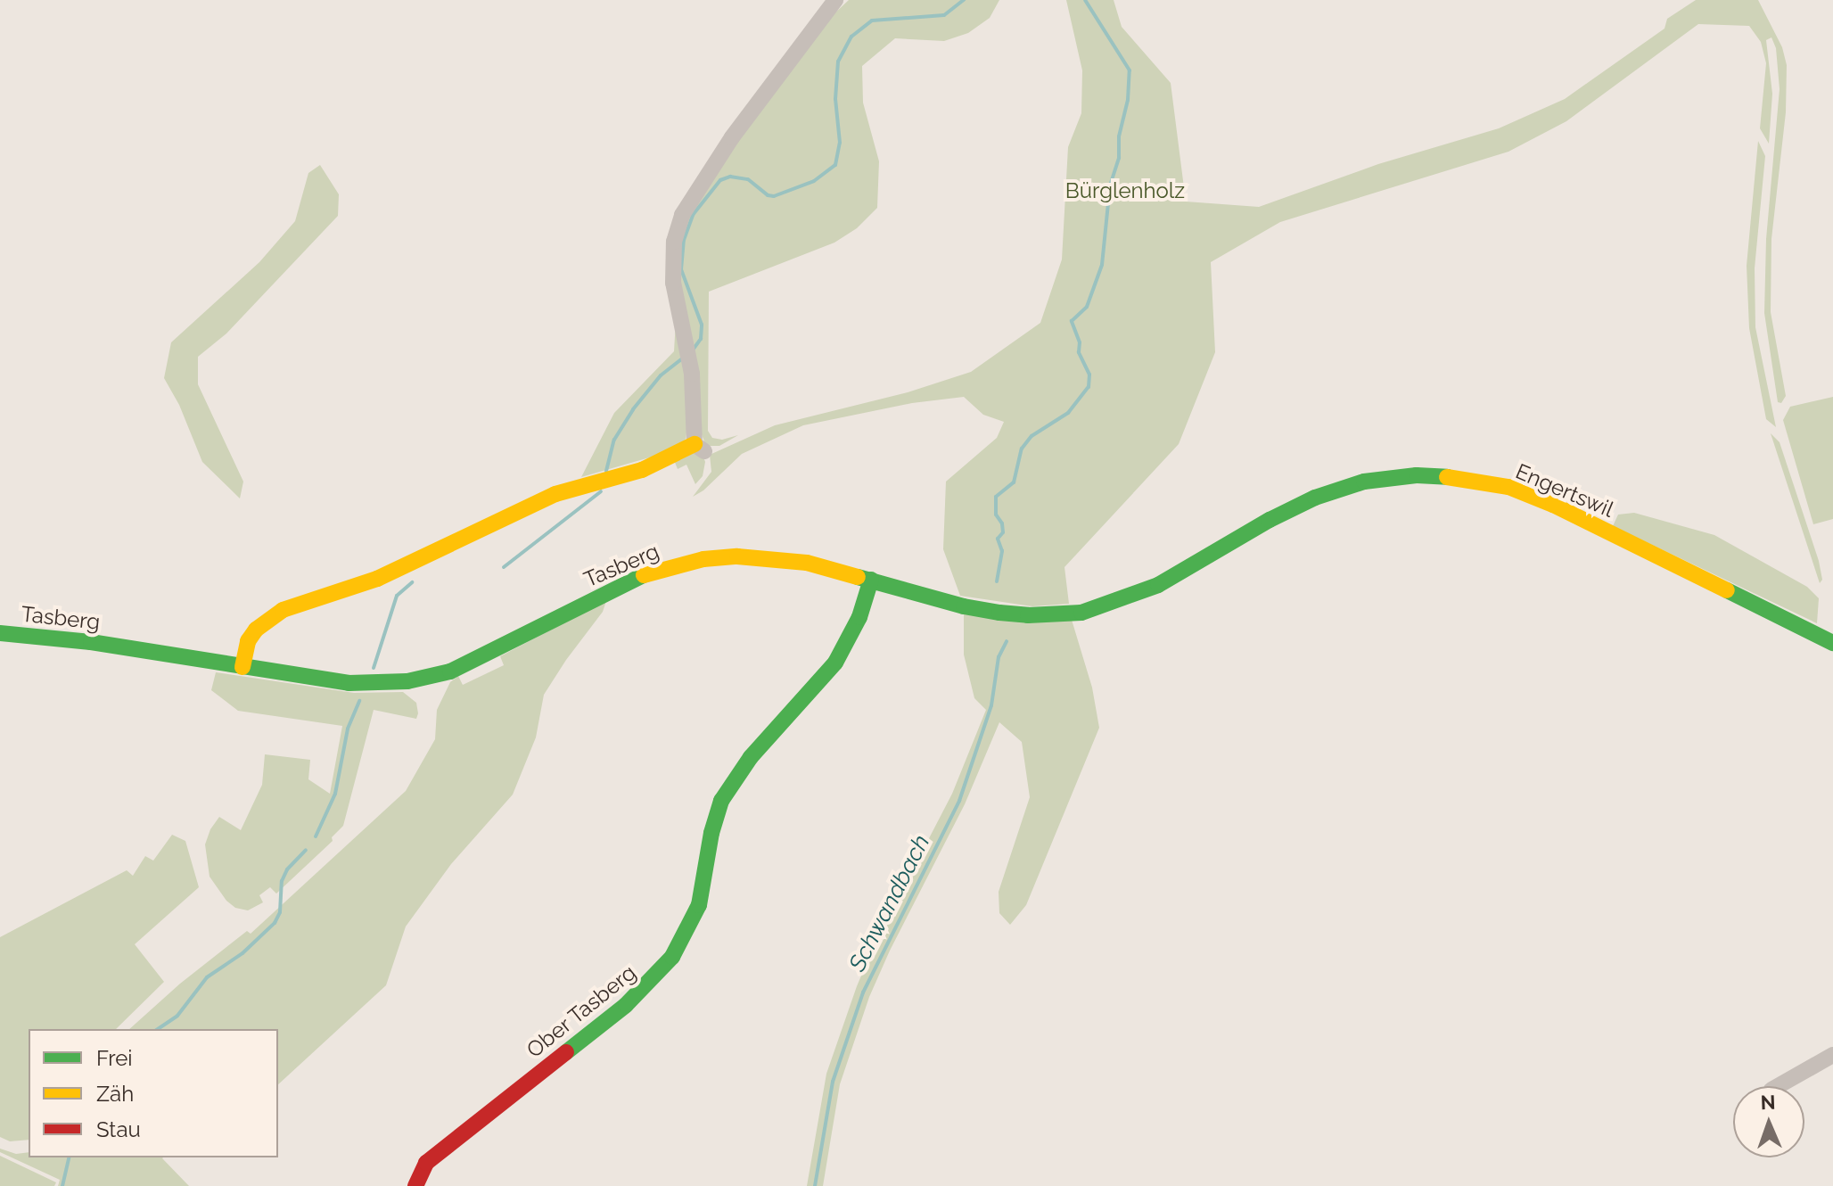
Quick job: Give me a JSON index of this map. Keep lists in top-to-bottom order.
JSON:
{
  "streets": {
    "main road": ["Engertswil", "Tasberg", "Ober Tasberg"]
  },
  "crossings": [
    ["Engertswil", "Tasberg"],
    ["Tasberg", "Ober Tasberg"]
  ],
  "water": ["Schwandbach"],
  "parks": ["Bürglenholz"],
  "legend": ["Frei", "Zäh", "Stau"],
  "north": "top"
}
